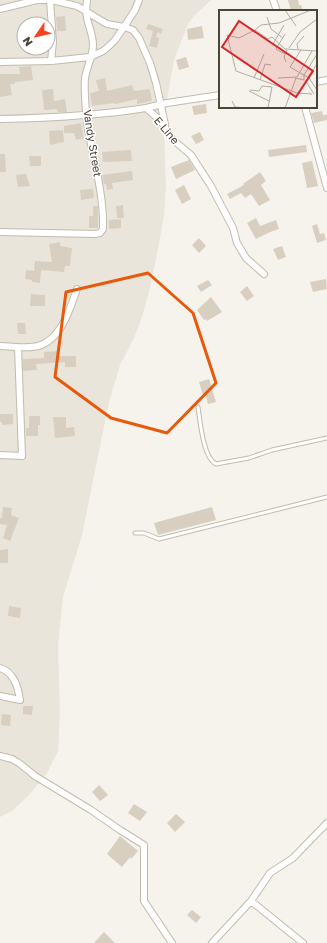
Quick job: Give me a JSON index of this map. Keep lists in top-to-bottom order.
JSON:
{
  "streets": {
    "street": ["E Line", "Vandy Street"]
  },
  "crossings": [
    ["E Line", "Vandy Street"]
  ],
  "north": "bottom left"
}
